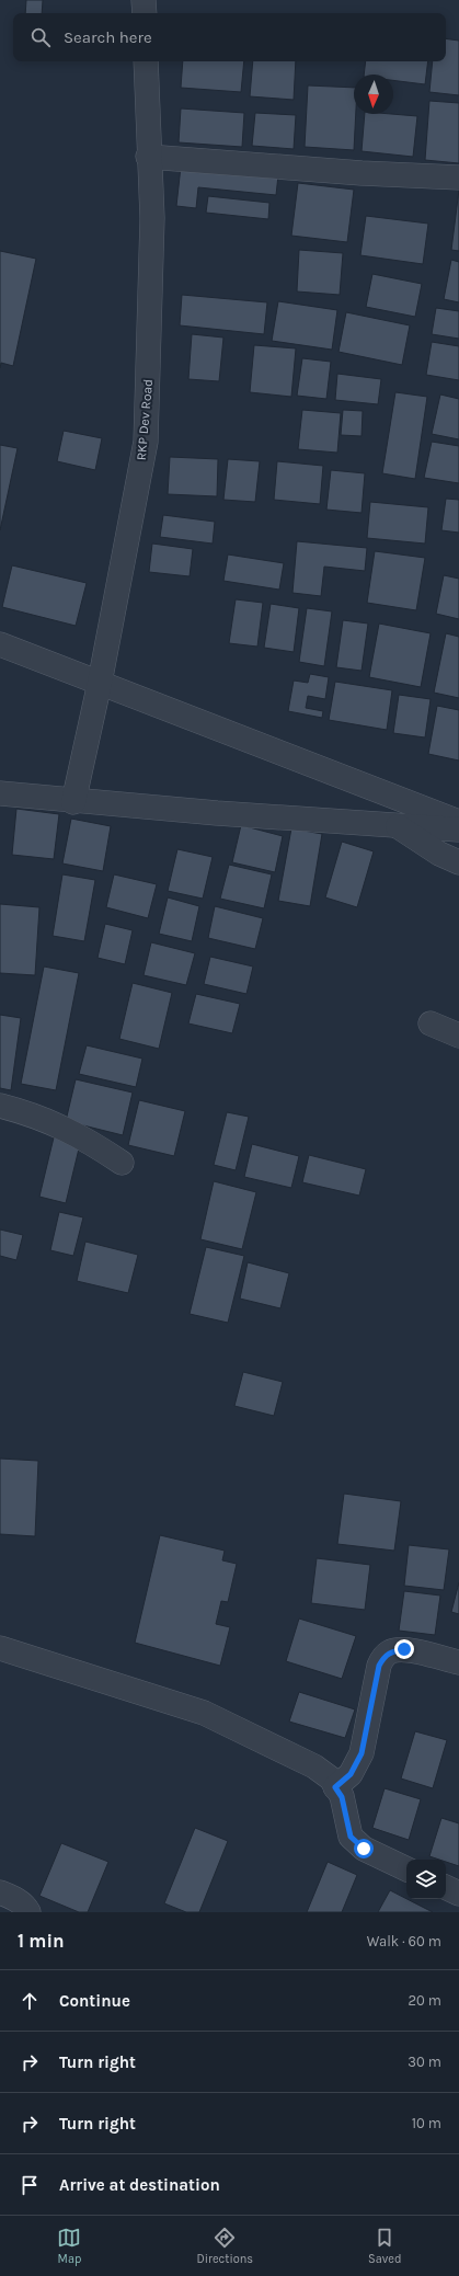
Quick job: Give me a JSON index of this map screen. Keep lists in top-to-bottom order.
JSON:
{
  "streets": {
    "street": ["RKP Dev Road"]
  },
  "north": "bottom",
  "page": {
    "search": "Search here",
    "heading": ["1 min", "Walk · 60 m"],
    "list": [
      ["Continue", "20 m"],
      ["Turn right", "30 m"],
      ["Turn right", "10 m"],
      "Arrive at destination"
    ],
    "nav": ["Map", "Directions", "Saved"]
  }
}
